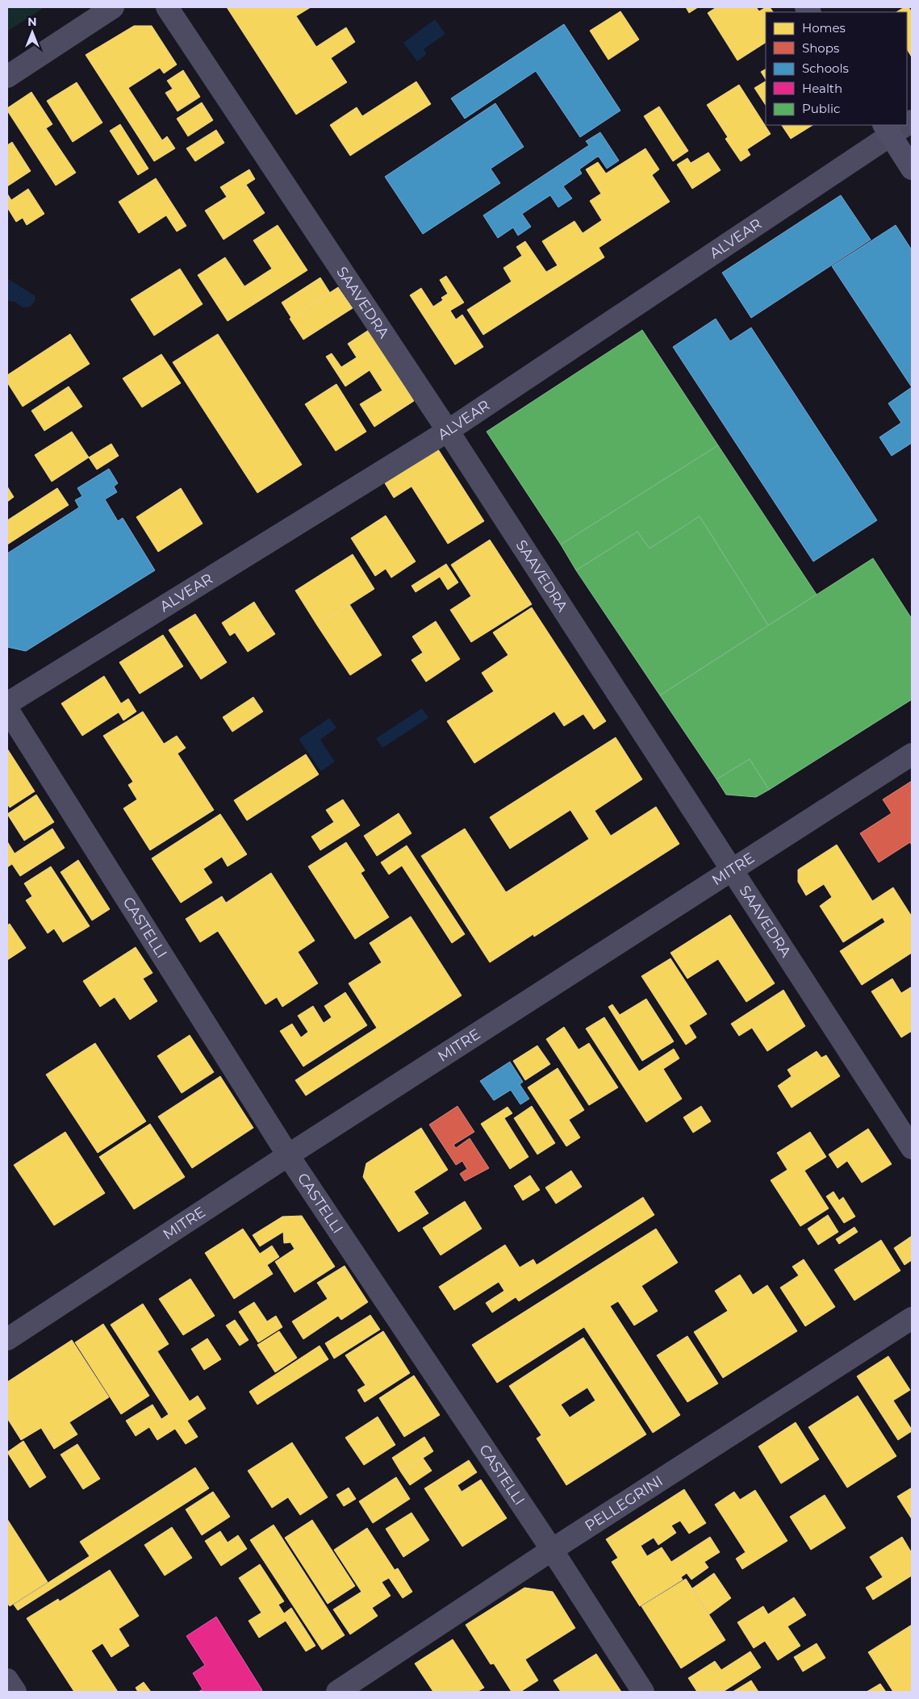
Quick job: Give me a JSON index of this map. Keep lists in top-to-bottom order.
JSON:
{
  "streets": {
    "street": [
      "ALVEAR",
      "SAAVEDRA",
      "MITRE",
      "CASTELLI",
      "PELLEGRINI"
    ]
  },
  "crossings": [
    ["ALVEAR", "SAAVEDRA"],
    ["SAAVEDRA", "MITRE"],
    ["MITRE", "CASTELLI"],
    ["CASTELLI", "PELLEGRINI"]
  ],
  "legend": [
    "Homes",
    "Shops",
    "Schools",
    "Health",
    "Public"
  ],
  "north": "top"
}
